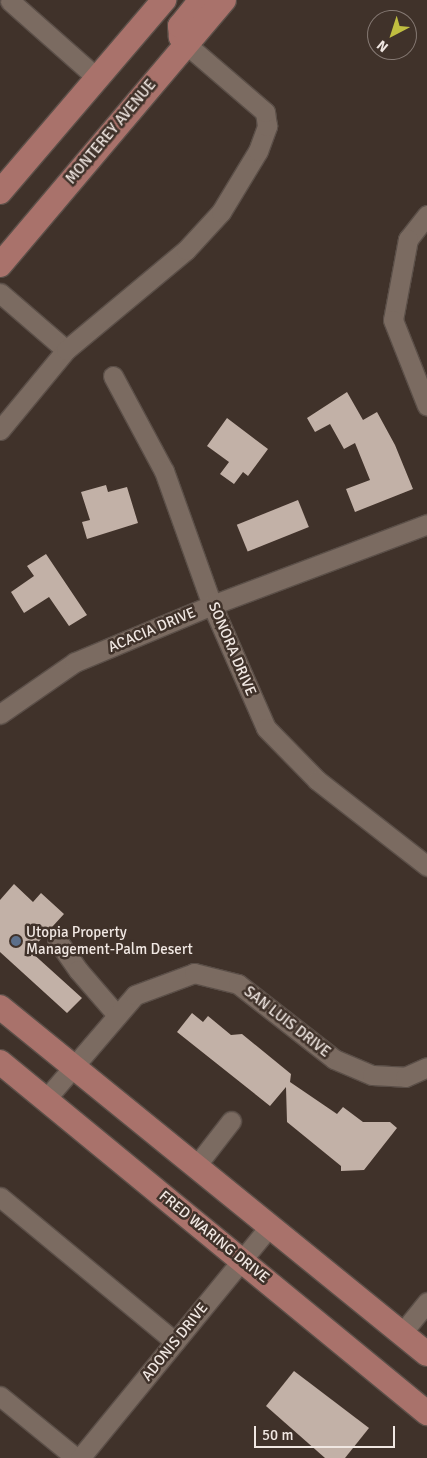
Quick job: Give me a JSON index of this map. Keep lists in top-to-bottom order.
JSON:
{
  "streets": {
    "main road": ["MONTEREY AVENUE", "FRED WARING DRIVE"],
    "street": [
      "ACACIA DRIVE",
      "SONORA DRIVE",
      "SAN LUIS DRIVE",
      "ADONIS DRIVE"
    ]
  },
  "crossings": [
    ["ACACIA DRIVE", "SONORA DRIVE"],
    ["SAN LUIS DRIVE", "FRED WARING DRIVE"],
    ["FRED WARING DRIVE", "ADONIS DRIVE"]
  ],
  "places": ["Utopia Property Management-Palm Desert"],
  "scale_bar": "50 m",
  "north": "bottom left"
}
